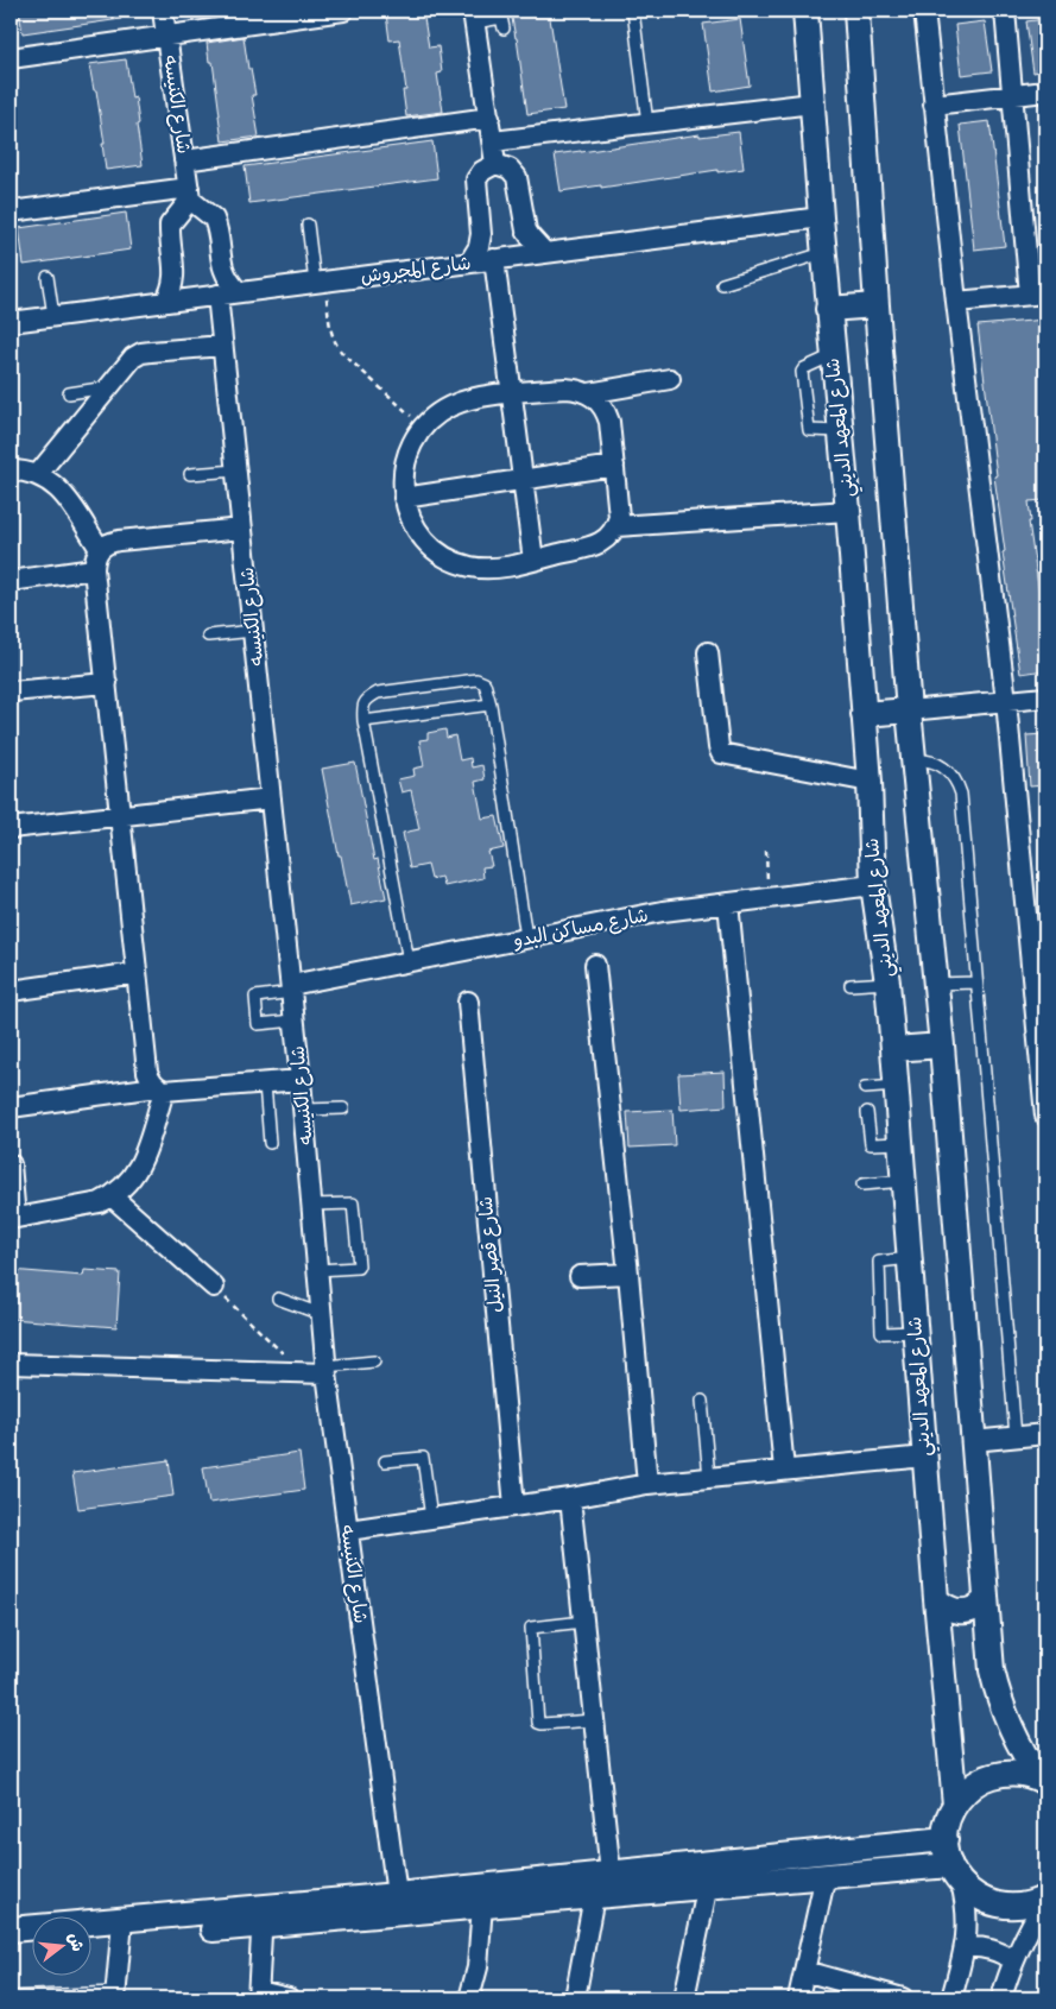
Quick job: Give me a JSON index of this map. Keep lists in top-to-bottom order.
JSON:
{
  "streets": {
    "street": [
      "شارع الكنيسه",
      "شارع المجروش",
      "شارع المعهد الديني",
      "شارع مساكن البدو",
      "شارع قصر النيل"
    ]
  },
  "crossings": [
    ["شارع الكنيسه", "شارع المجروش"],
    ["شارع الكنيسه", "شارع مساكن البدو"],
    ["شارع المجروش", "شارع المعهد الديني"],
    ["شارع المعهد الديني", "شارع مساكن البدو"]
  ],
  "north": "right"
}
